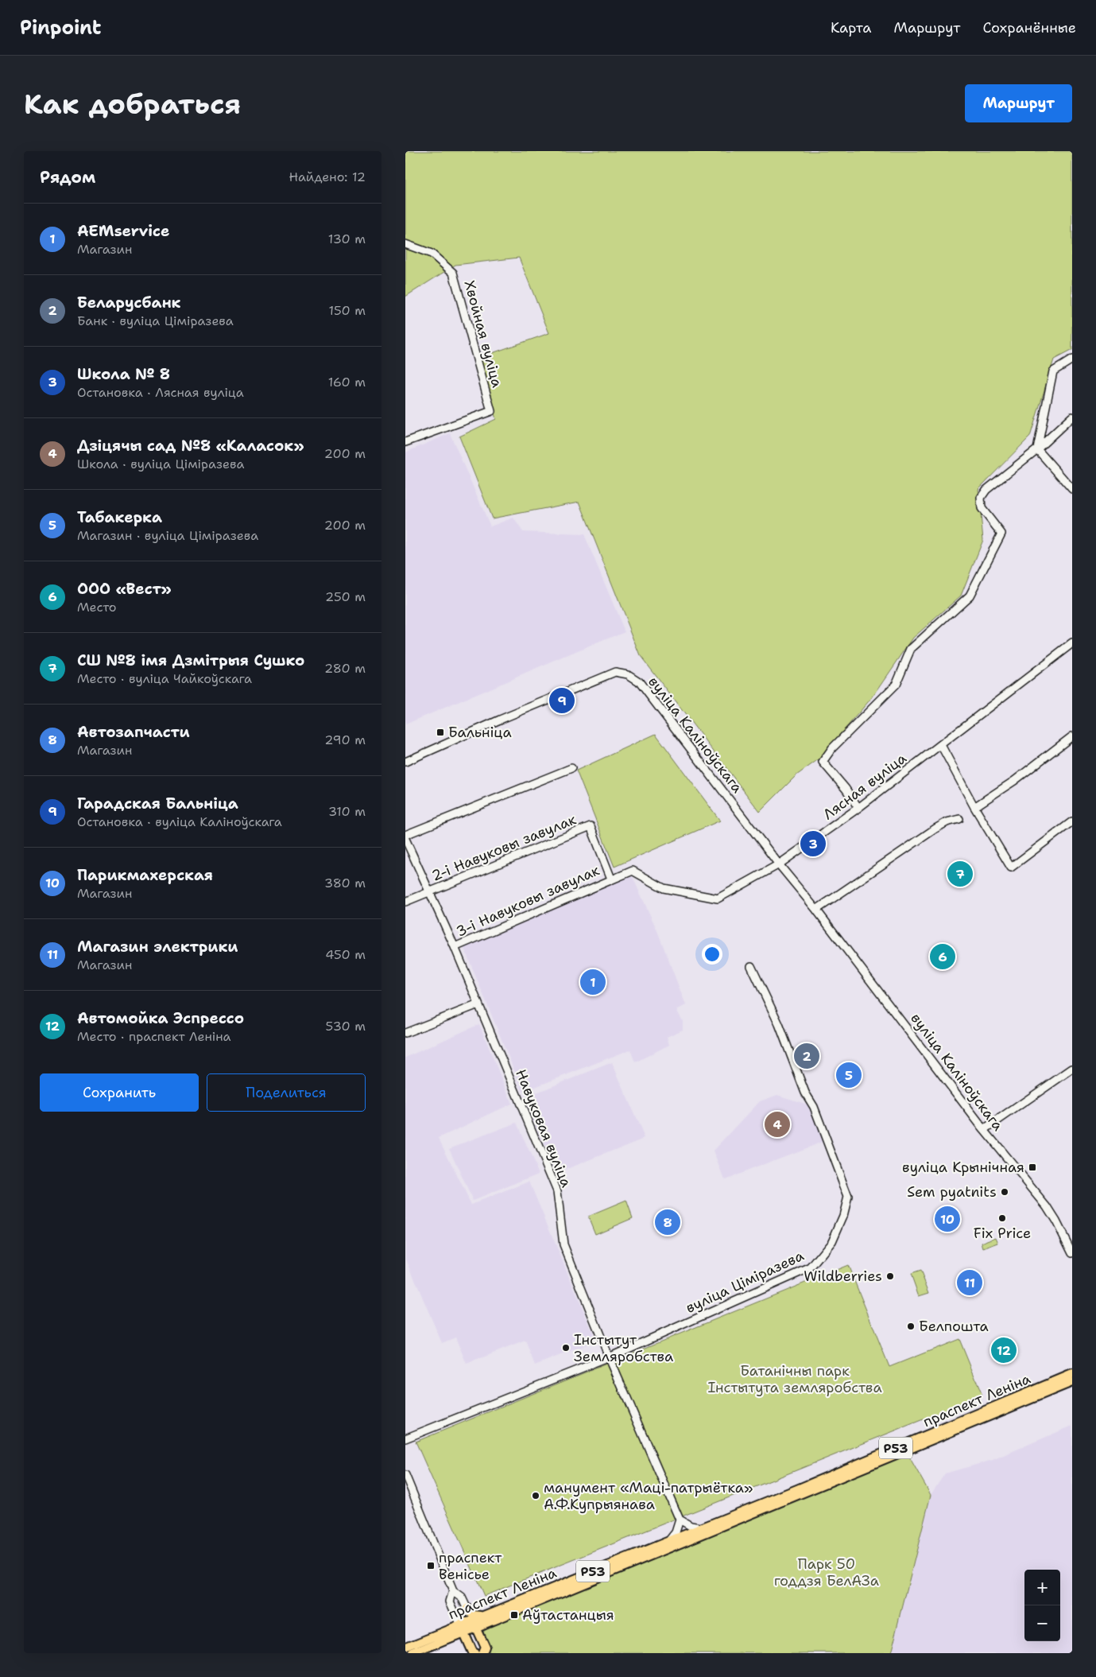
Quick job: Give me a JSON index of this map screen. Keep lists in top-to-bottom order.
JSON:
{
  "streets": {
    "main road": ["праспект Леніна", "Р53"],
    "street": [
      "Хвойная вуліца",
      "вуліца Каліноўскага",
      "Лясная вуліца",
      "2-і Навуковы завулак",
      "3-і Навуковы завулак",
      "Навуковая вуліца",
      "вуліца Ціміразева"
    ]
  },
  "crossings": [
    ["вуліца Каліноўскага", "Лясная вуліца"],
    ["Лясная вуліца", "2-і Навуковы завулак"],
    ["Лясная вуліца", "3-і Навуковы завулак"],
    ["2-і Навуковы завулак", "3-і Навуковы завулак"],
    ["2-і Навуковы завулак", "Навуковая вуліца"],
    ["3-і Навуковы завулак", "Навуковая вуліца"],
    ["Навуковая вуліца", "вуліца Ціміразева"]
  ],
  "parks": ["Батанічны парк Інстытута земляробства", "Парк 50 годдзя БелАЗа"],
  "places": {
    "transit": [
      "Бальніца",
      "вуліца Крынічная",
      "праспект Венісье",
      "Аўтастанцыя"
    ],
    "other": [
      "Sem pyatnits",
      "Fix Price",
      "Wildberries",
      "Белпошта",
      "Інстытут Земляробства",
      "манумент «Маці-патрыётка» А.Ф.Купрыянава"
    ]
  },
  "page": {
    "header": "Pinpoint",
    "nav": ["Карта", "Маршрут", "Сохранённые"],
    "buttons": [
      "Маршрут",
      ["Сохранить", "Поделиться"]
    ],
    "title": "Как добраться",
    "heading": ["Рядом", "Найдено: 12"],
    "list": [
      {
        "mark": "1",
        "name": "AEMservice",
        "note": "Магазин",
        "value": "130 m"
      },
      {
        "mark": "2",
        "name": "Беларусбанк",
        "note": "Банк · вуліца Ціміразева",
        "value": "150 m"
      },
      {
        "mark": "3",
        "name": "Школа № 8",
        "note": "Остановка · Лясная вуліца",
        "value": "160 m"
      },
      {
        "mark": "4",
        "name": "Дзіцячы сад №8 «Каласок»",
        "note": "Школа · вуліца Ціміразева",
        "value": "200 m"
      },
      {
        "mark": "5",
        "name": "Табакерка",
        "note": "Магазин · вуліца Ціміразева",
        "value": "200 m"
      },
      {
        "mark": "6",
        "name": "ООО «Вест»",
        "note": "Место",
        "value": "250 m"
      },
      {
        "mark": "7",
        "name": "СШ №8 імя Дзмітрыя Сушко",
        "note": "Место · вуліца Чайкоўскага",
        "value": "280 m"
      },
      {
        "mark": "8",
        "name": "Автозапчасти",
        "note": "Магазин",
        "value": "290 m"
      },
      {
        "mark": "9",
        "name": "Гарадская Бальніца",
        "note": "Остановка · вуліца Каліноўскага",
        "value": "310 m"
      },
      {
        "mark": "10",
        "name": "Парикмахерская",
        "note": "Магазин",
        "value": "380 m"
      },
      {
        "mark": "11",
        "name": "Магазин электрики",
        "note": "Магазин",
        "value": "450 m"
      },
      {
        "mark": "12",
        "name": "Автомойка Эспрессо",
        "note": "Место · праспект Леніна",
        "value": "530 m"
      }
    ],
    "pins": [
      "9",
      "3",
      "7",
      "6",
      "1",
      "2",
      "5",
      "4",
      "10",
      "8",
      "11",
      "12"
    ],
    "map_buttons": ["+", "−"]
  }
}
